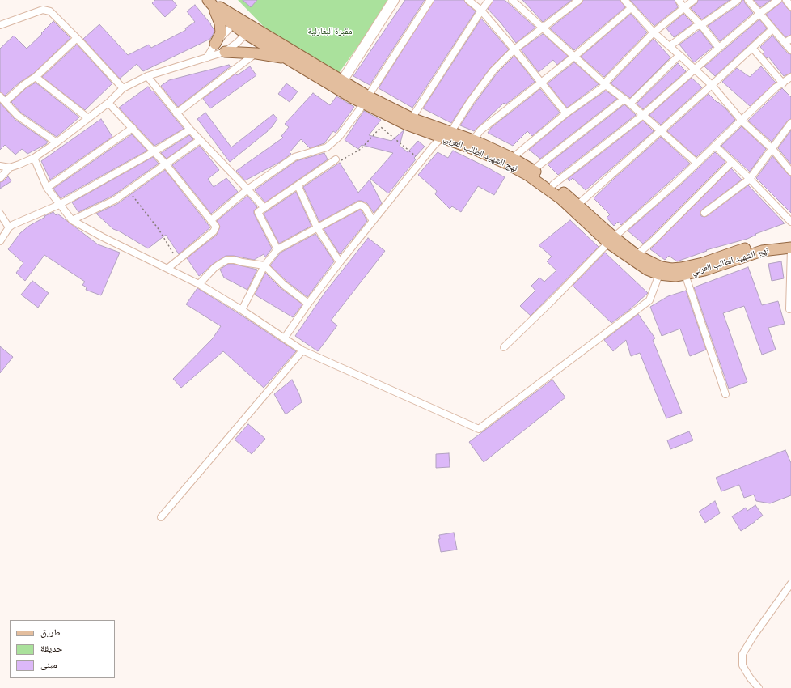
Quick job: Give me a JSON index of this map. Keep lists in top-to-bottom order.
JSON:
{
  "streets": {
    "main road": ["نهج الشهيد الطالب العربي"]
  },
  "parks": ["مقبرة البغازلية"],
  "legend": ["طريق", "حديقة", "مبنى"]
}
